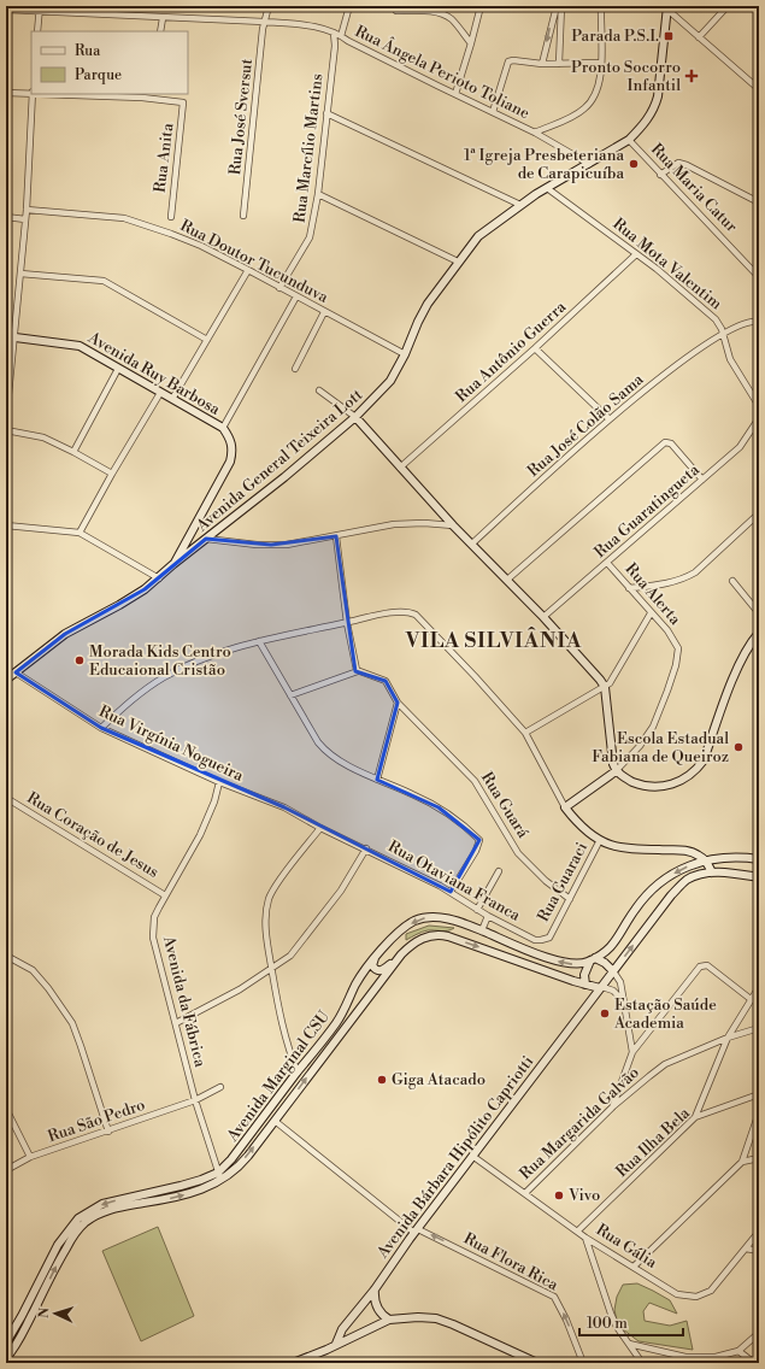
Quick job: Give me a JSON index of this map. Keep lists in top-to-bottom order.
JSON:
{
  "streets": {
    "street": [
      "Rua Ângela Perioto Toliane",
      "Rua José Sversut",
      "Rua Marcílio Martins",
      "Rua Anita",
      "Rua Maria Catur",
      "Rua Doutor Tucunduva",
      "Rua Mota Valentim",
      "Rua Antônio Guerra",
      "Avenida Ruy Barbosa",
      "Rua José Colão Sama",
      "Avenida General Teixeira Lott",
      "Rua Guaratingueta",
      "Rua Alerta",
      "Rua Virgínia Nogueira",
      "Rua Guará",
      "Rua Coração de Jesus",
      "Rua Otaviana Franca",
      "Rua Guaraci",
      "Avenida da Fábrica",
      "Avenida Marginal CSU",
      "Rua São Pedro",
      "Rua Margarida Galvão",
      "Rua Ilha Bela",
      "Avenida Bárbara Hipólito Capriotti",
      "Rua Gália",
      "Rua Flora Rica"
    ]
  },
  "crossings": [
    ["Rua Ângela Perioto Toliane", "Rua José Sversut"],
    ["Rua Ângela Perioto Toliane", "Rua Marcílio Martins"],
    ["Rua Ângela Perioto Toliane", "Avenida General Teixeira Lott"],
    ["Rua Marcílio Martins", "Rua Doutor Tucunduva"],
    ["Rua Maria Catur", "Avenida General Teixeira Lott"],
    ["Rua Doutor Tucunduva", "Avenida General Teixeira Lott"],
    ["Rua Mota Valentim", "Rua Antônio Guerra"],
    ["Rua Mota Valentim", "Rua José Colão Sama"],
    ["Rua Mota Valentim", "Avenida General Teixeira Lott"],
    ["Avenida Ruy Barbosa", "Avenida General Teixeira Lott"],
    ["Rua Guaratingueta", "Rua Alerta"],
    ["Rua Virgínia Nogueira", "Rua Otaviana Franca"],
    ["Rua Virgínia Nogueira", "Avenida da Fábrica"],
    ["Rua Guará", "Rua Guaraci"],
    ["Rua Coração de Jesus", "Avenida da Fábrica"],
    ["Rua Otaviana Franca", "Rua Guaraci"],
    ["Avenida da Fábrica", "Avenida Marginal CSU"],
    ["Avenida da Fábrica", "Rua São Pedro"],
    ["Avenida Marginal CSU", "Avenida Bárbara Hipólito Capriotti"],
    ["Avenida Marginal CSU", "Rua Flora Rica"],
    ["Rua Margarida Galvão", "Rua Gália"],
    ["Rua Ilha Bela", "Rua Gália"],
    ["Avenida Bárbara Hipólito Capriotti", "Rua Gália"],
    ["Avenida Bárbara Hipólito Capriotti", "Rua Flora Rica"]
  ],
  "one_way": ["Rua Flora Rica"],
  "districts": ["VILA SILVIÂNIA"],
  "places": {
    "transit": ["Parada P.S.I."],
    "health": ["Pronto Socorro Infantil"],
    "other": [
      "1ª Igreja Presbeteriana de Carapicuíba",
      "Morada Kids Centro Educaional Cristão",
      "Escola Estadual Fabiana de Queiroz",
      "Estação Saúde Academia",
      "Giga Atacado",
      "Vivo"
    ]
  },
  "legend": ["Rua", "Parque"],
  "scale_bar": "100 m",
  "north": "left"
}
